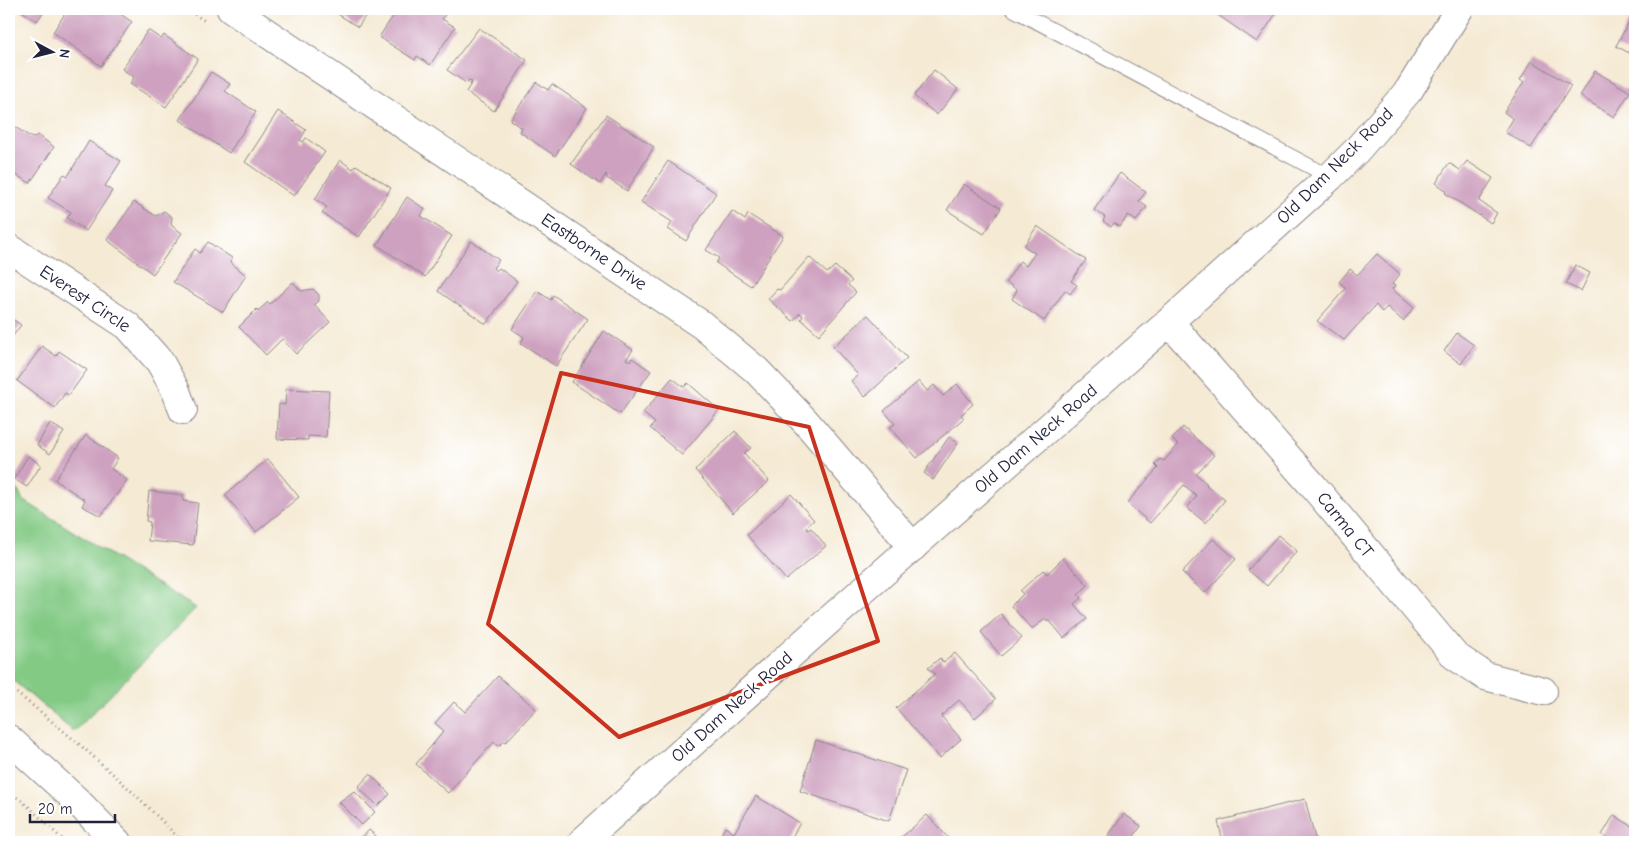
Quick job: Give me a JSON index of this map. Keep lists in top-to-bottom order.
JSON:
{
  "streets": {
    "street": [
      "Old Dam Neck Road",
      "Eastborne Drive",
      "Everest Circle",
      "Carma CT"
    ]
  },
  "crossings": [
    ["Old Dam Neck Road", "Eastborne Drive"],
    ["Old Dam Neck Road", "Carma CT"]
  ],
  "scale_bar": "20 m",
  "north": "right"
}
